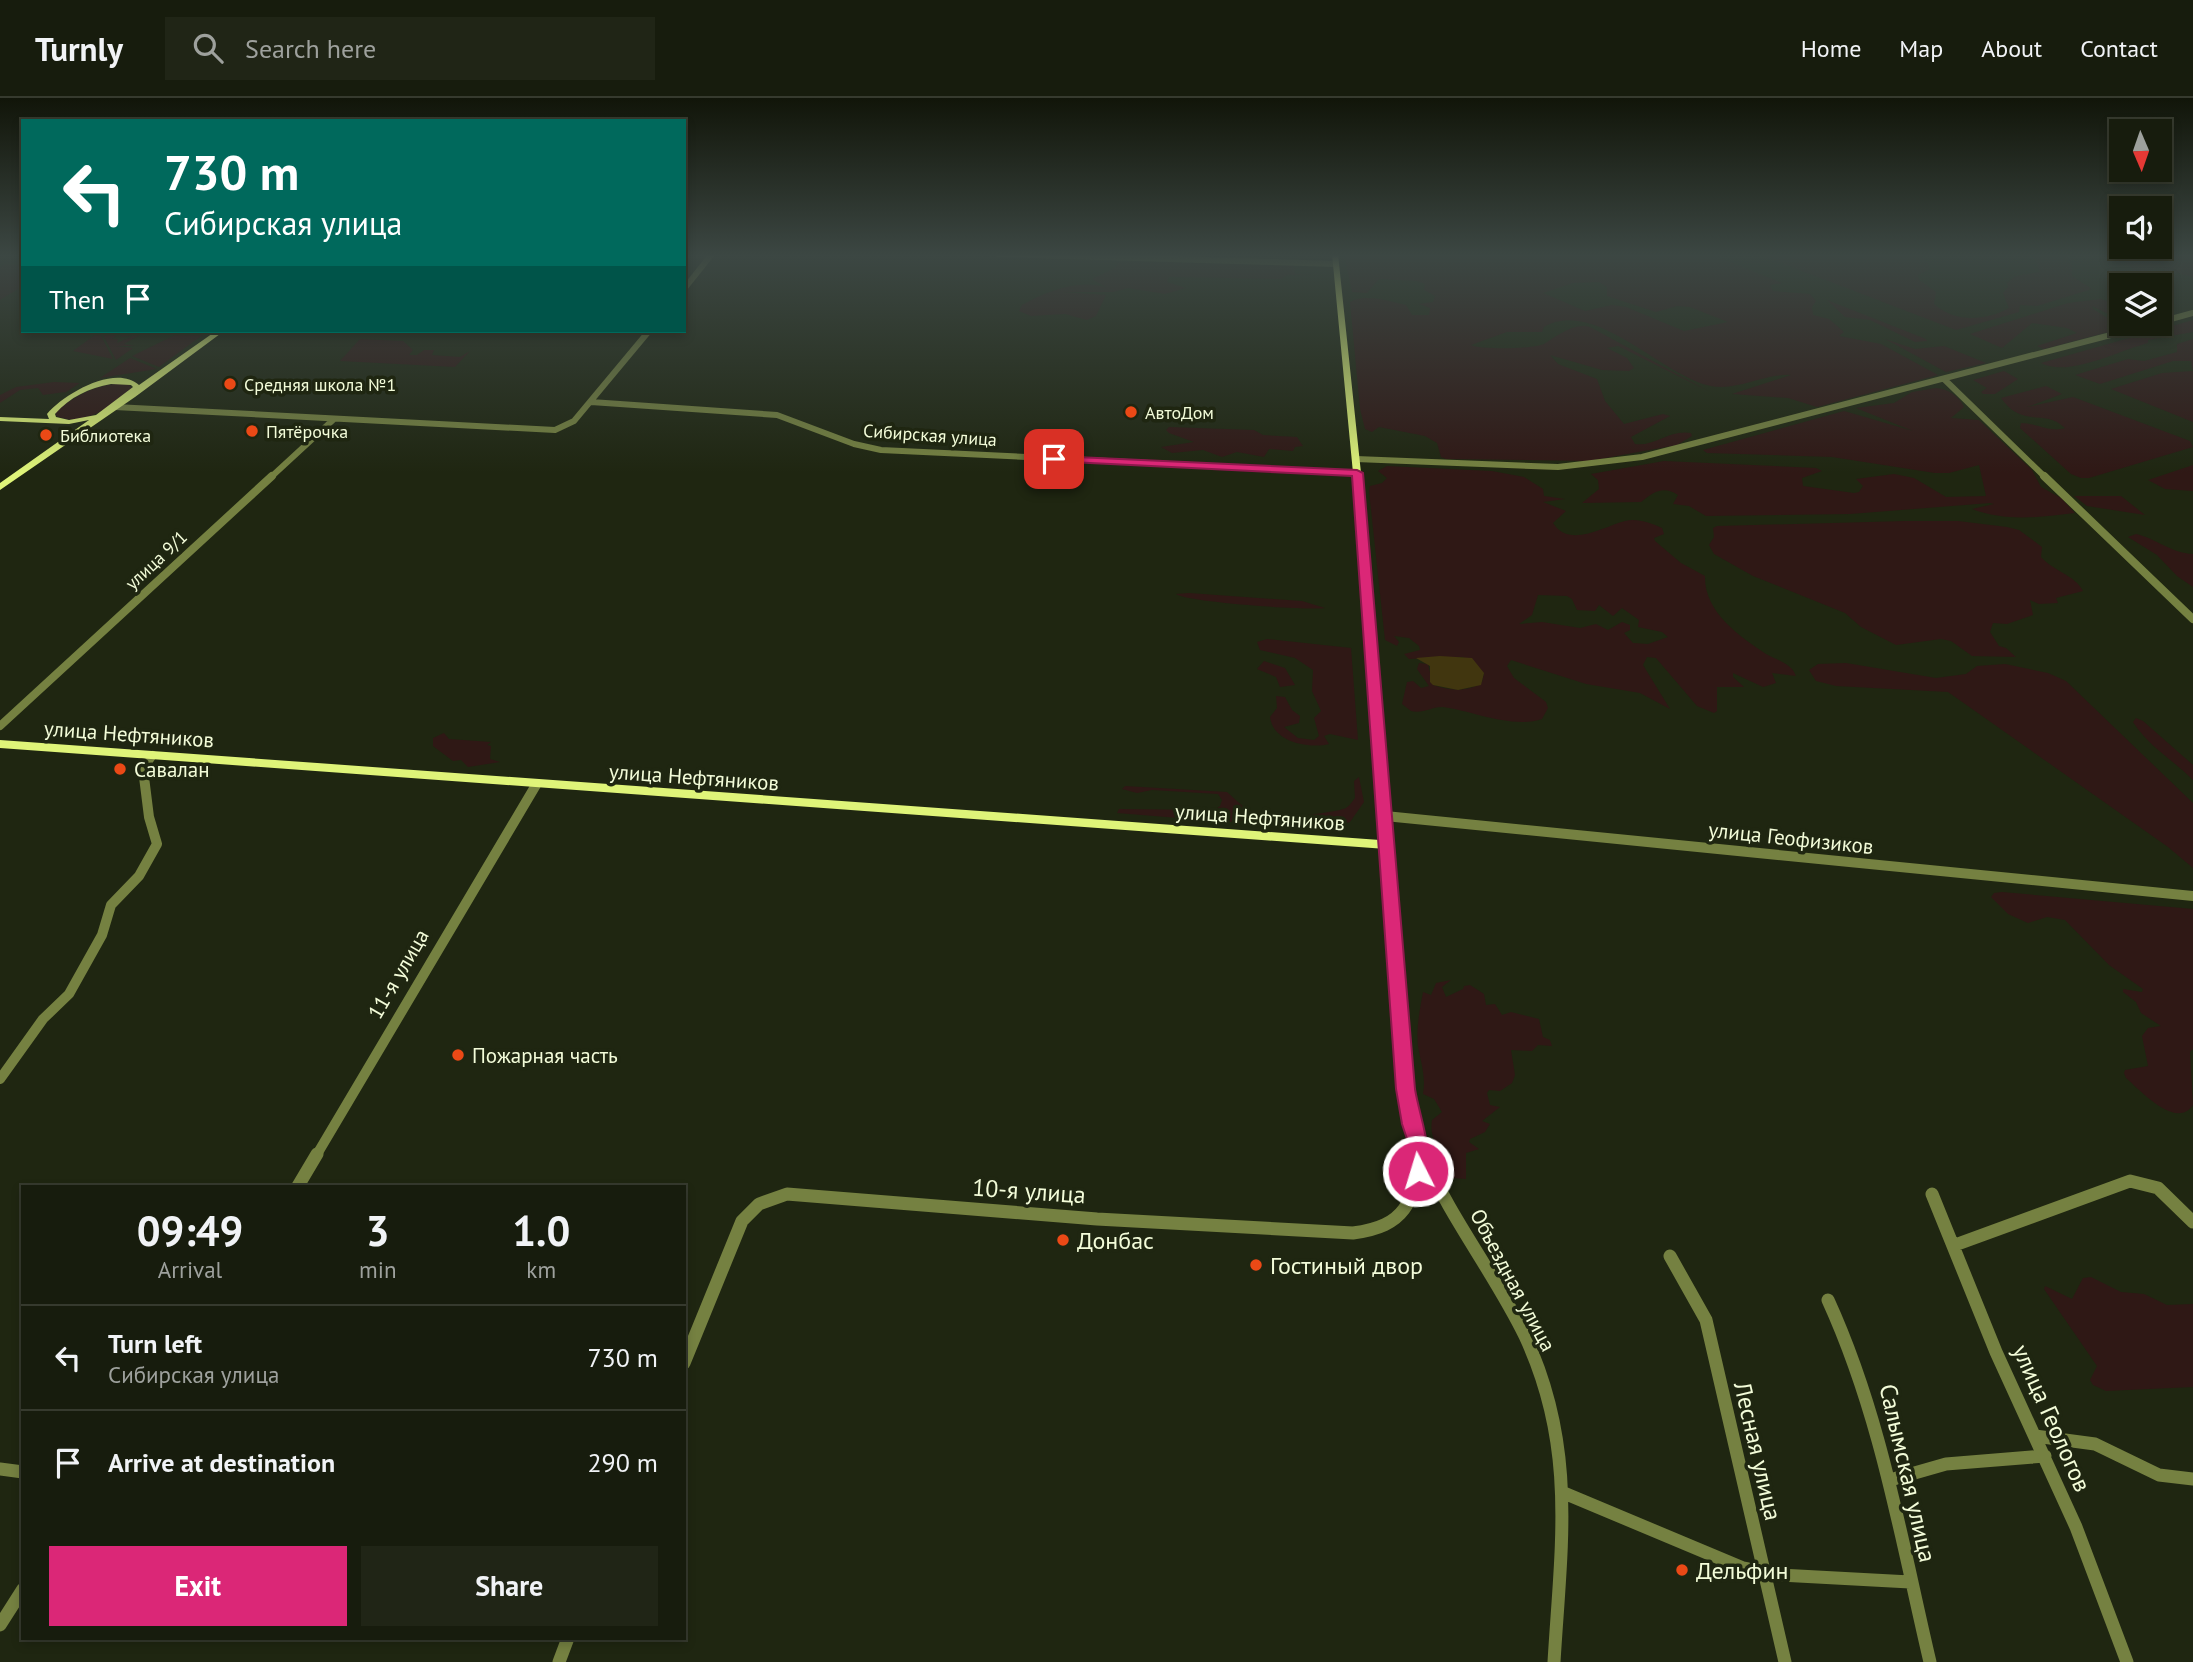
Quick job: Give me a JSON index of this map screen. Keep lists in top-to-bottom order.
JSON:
{
  "streets": {
    "street": [
      "Сибирская улица",
      "улица 9/1",
      "улица Нефтяников",
      "улица Геофизиков",
      "11-я улица",
      "10-я улица",
      "Объездная улица",
      "улица Геологов",
      "Лесная улица",
      "Салымская улица"
    ]
  },
  "crossings": [
    ["Сибирская улица", "Объездная улица"],
    ["улица Нефтяников", "11-я улица"],
    ["улица Нефтяников", "Объездная улица"],
    ["улица Геофизиков", "Объездная улица"],
    ["10-я улица", "Объездная улица"]
  ],
  "places": [
    "Средняя школа №1",
    "АвтоДом",
    "Пятёрочка",
    "Библиотека",
    "Савалан",
    "Пожарная часть",
    "Донбас",
    "Гостиный двор",
    "Дельфин"
  ],
  "north": "bottom",
  "page": {
    "header": "Turnly",
    "search": "Search here",
    "nav": [
      "Home",
      "Map",
      "About",
      "Contact"
    ],
    "turn": ["730 m", "Сибирская улица"],
    "then": "Then",
    "eta": [
      "09:49",
      "Arrival",
      "3",
      "min",
      "1.0",
      "km"
    ],
    "list": [
      {
        "name": "Turn left",
        "note": "Сибирская улица",
        "value": "730 m"
      },
      {
        "name": "Arrive at destination",
        "value": "290 m"
      }
    ],
    "buttons": ["Exit", "Share"]
  }
}
